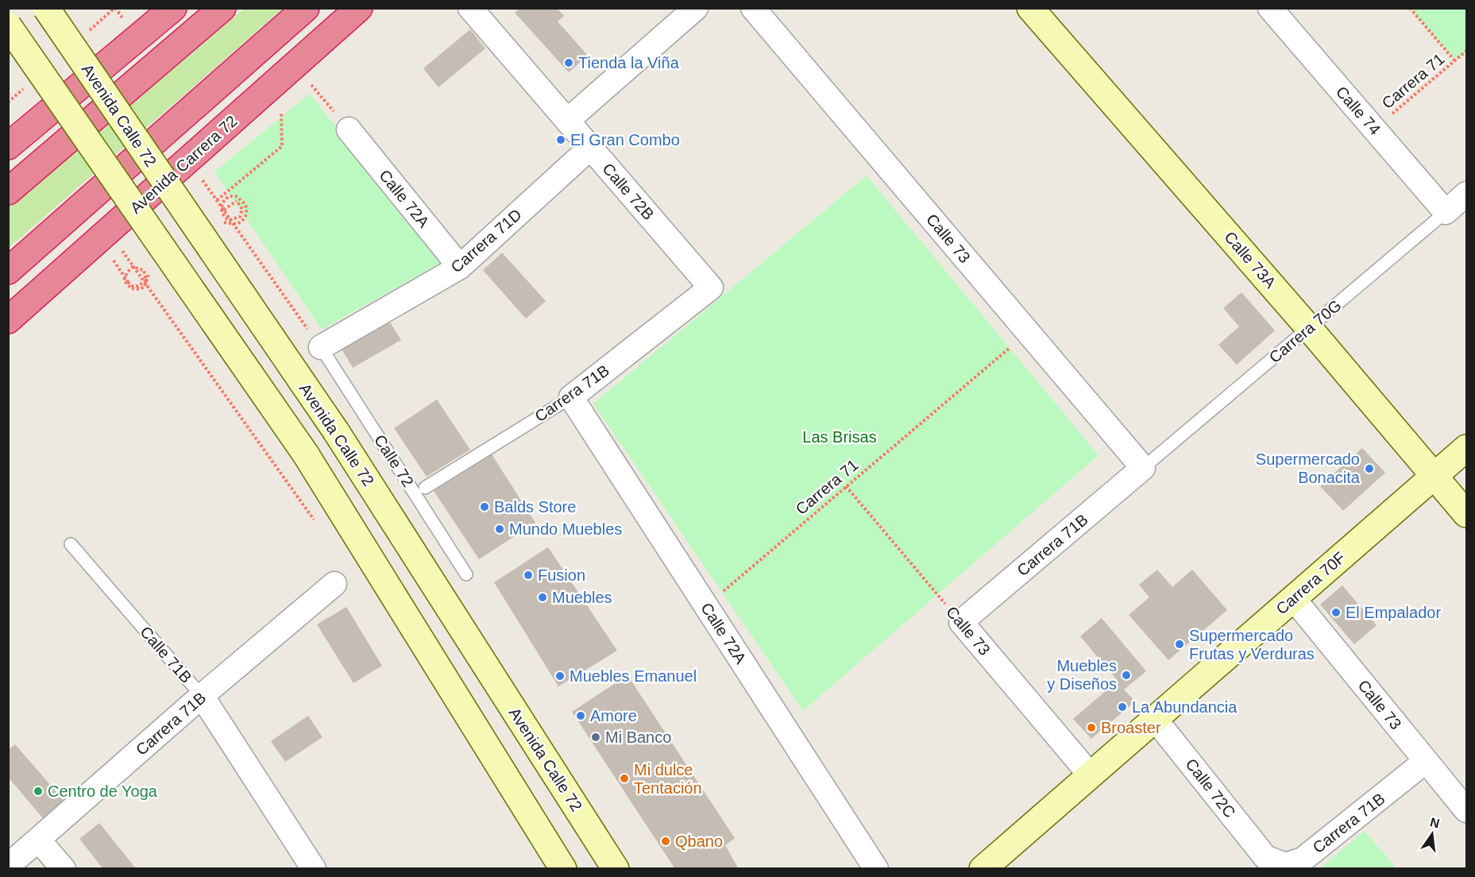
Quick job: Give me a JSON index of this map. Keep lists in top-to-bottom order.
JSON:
{
  "streets": {
    "highway": ["Avenida Carrera 72"],
    "main road": ["Avenida Calle 72", "Calle 73A", "Carrera 70F"],
    "street": [
      "Calle 74",
      "Calle 72B",
      "Calle 72A",
      "Calle 73",
      "Carrera 71D",
      "Carrera 70G",
      "Carrera 71B",
      "Calle 71B",
      "Calle 72C"
    ],
    "lane": ["Calle 72"],
    "path": ["Carrera 71"]
  },
  "crossings": [
    ["Carrera 71", "Calle 74"],
    ["Carrera 71", "Calle 72A"],
    ["Carrera 71", "Calle 73"],
    ["Calle 74", "Carrera 70G"],
    ["Calle 72B", "Carrera 71D"],
    ["Calle 72B", "Carrera 71B"],
    ["Calle 72A", "Carrera 71D"],
    ["Calle 72A", "Carrera 71B"],
    ["Calle 73", "Carrera 70G"],
    ["Calle 73", "Carrera 71B"],
    ["Calle 73", "Carrera 70F"],
    ["Carrera 71D", "Calle 72"],
    ["Calle 73A", "Carrera 70G"],
    ["Calle 73A", "Carrera 70F"],
    ["Carrera 70G", "Carrera 71B"],
    ["Carrera 71B", "Calle 71B"],
    ["Carrera 71B", "Calle 72C"],
    ["Carrera 70F", "Calle 72C"]
  ],
  "parks": ["Las Brisas"],
  "places": [
    "Tienda la Viña",
    "El Gran Combo",
    "Supermercado Bonacita",
    "Balds Store",
    "Mundo Muebles",
    "Fusion",
    "Muebles",
    "El Empalador",
    "Supermercado Frutas y Verduras",
    "Muebles y Diseños",
    "Muebles Emanuel",
    "La Abundancia",
    "Amore",
    "Broaster",
    "Mi Banco",
    "Mi dulce Tentación",
    "Centro de Yoga",
    "Qbano"
  ],
  "north": "top"
}
